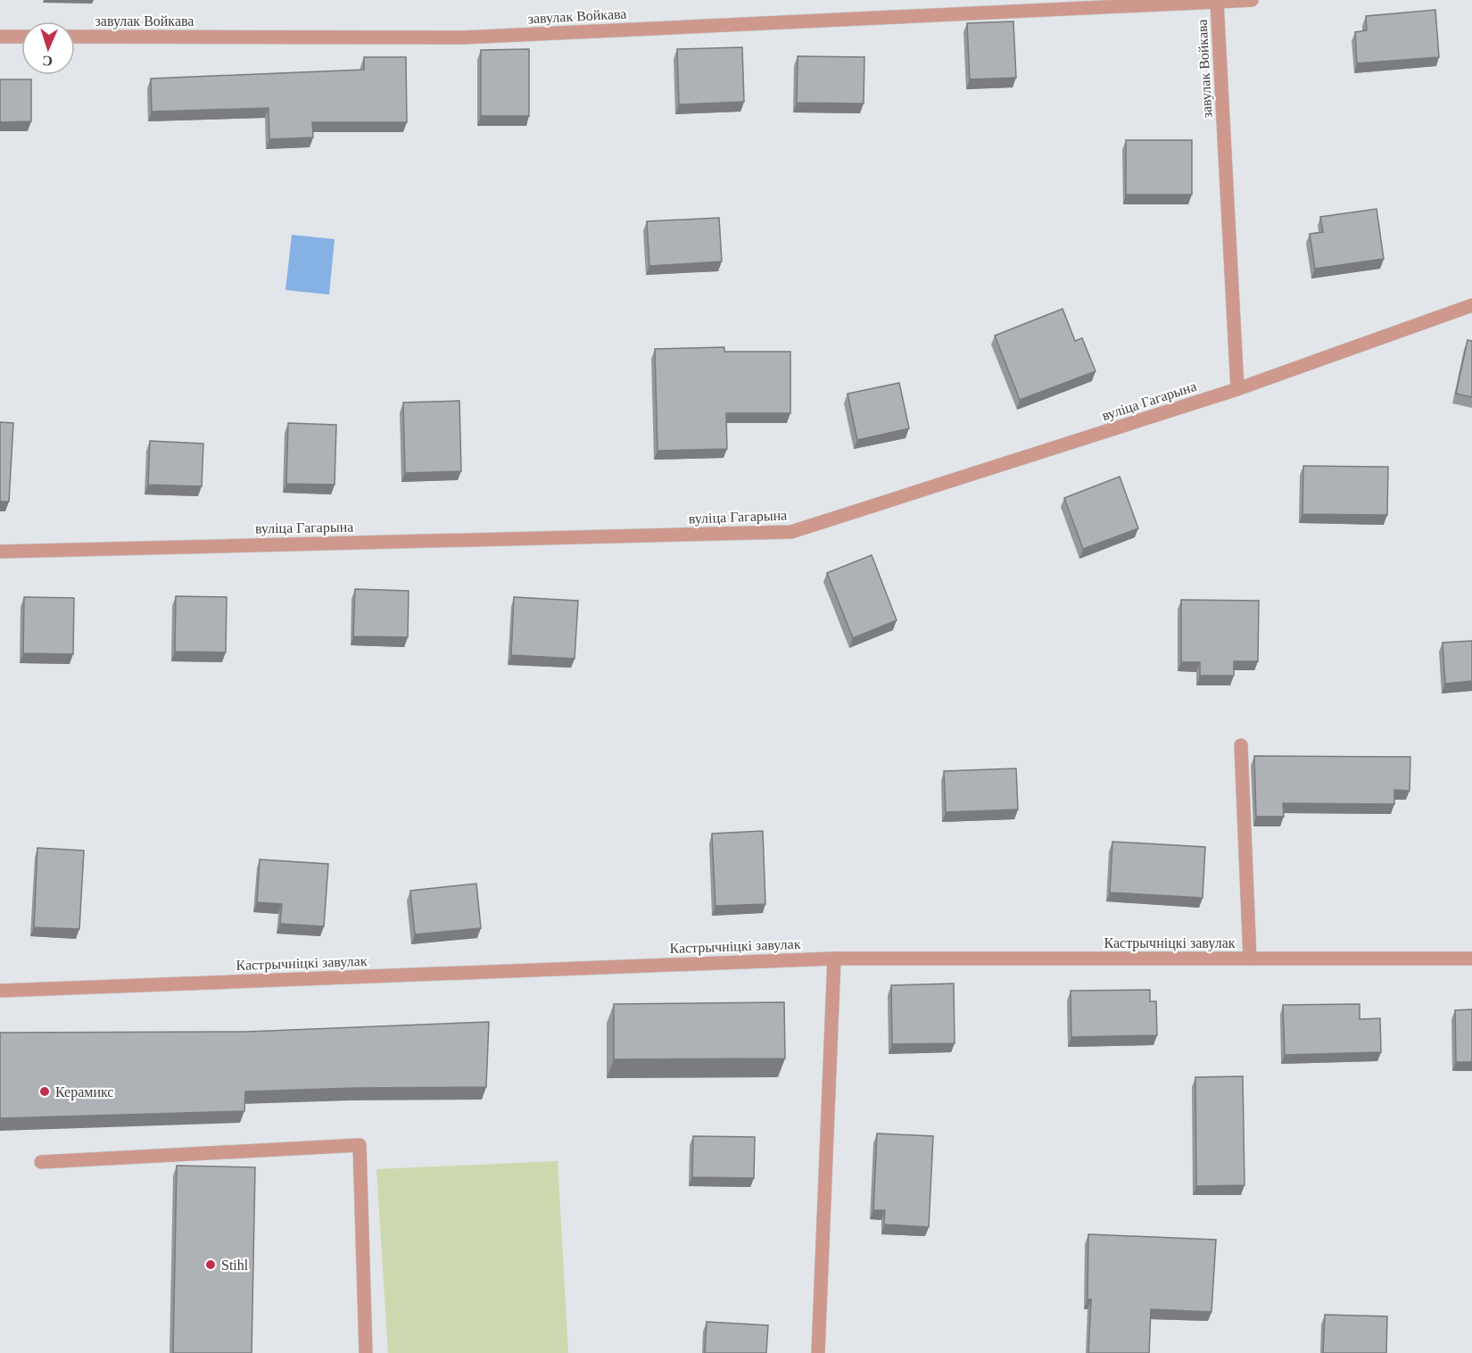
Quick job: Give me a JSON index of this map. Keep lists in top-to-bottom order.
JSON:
{
  "streets": {
    "street": ["завулак Войкава", "вуліца Гагарына", "Кастрычніцкі завулак"]
  },
  "crossings": [
    ["завулак Войкава", "вуліца Гагарына"]
  ],
  "places": ["Керамикс", "Stihl"],
  "north": "bottom"
}
